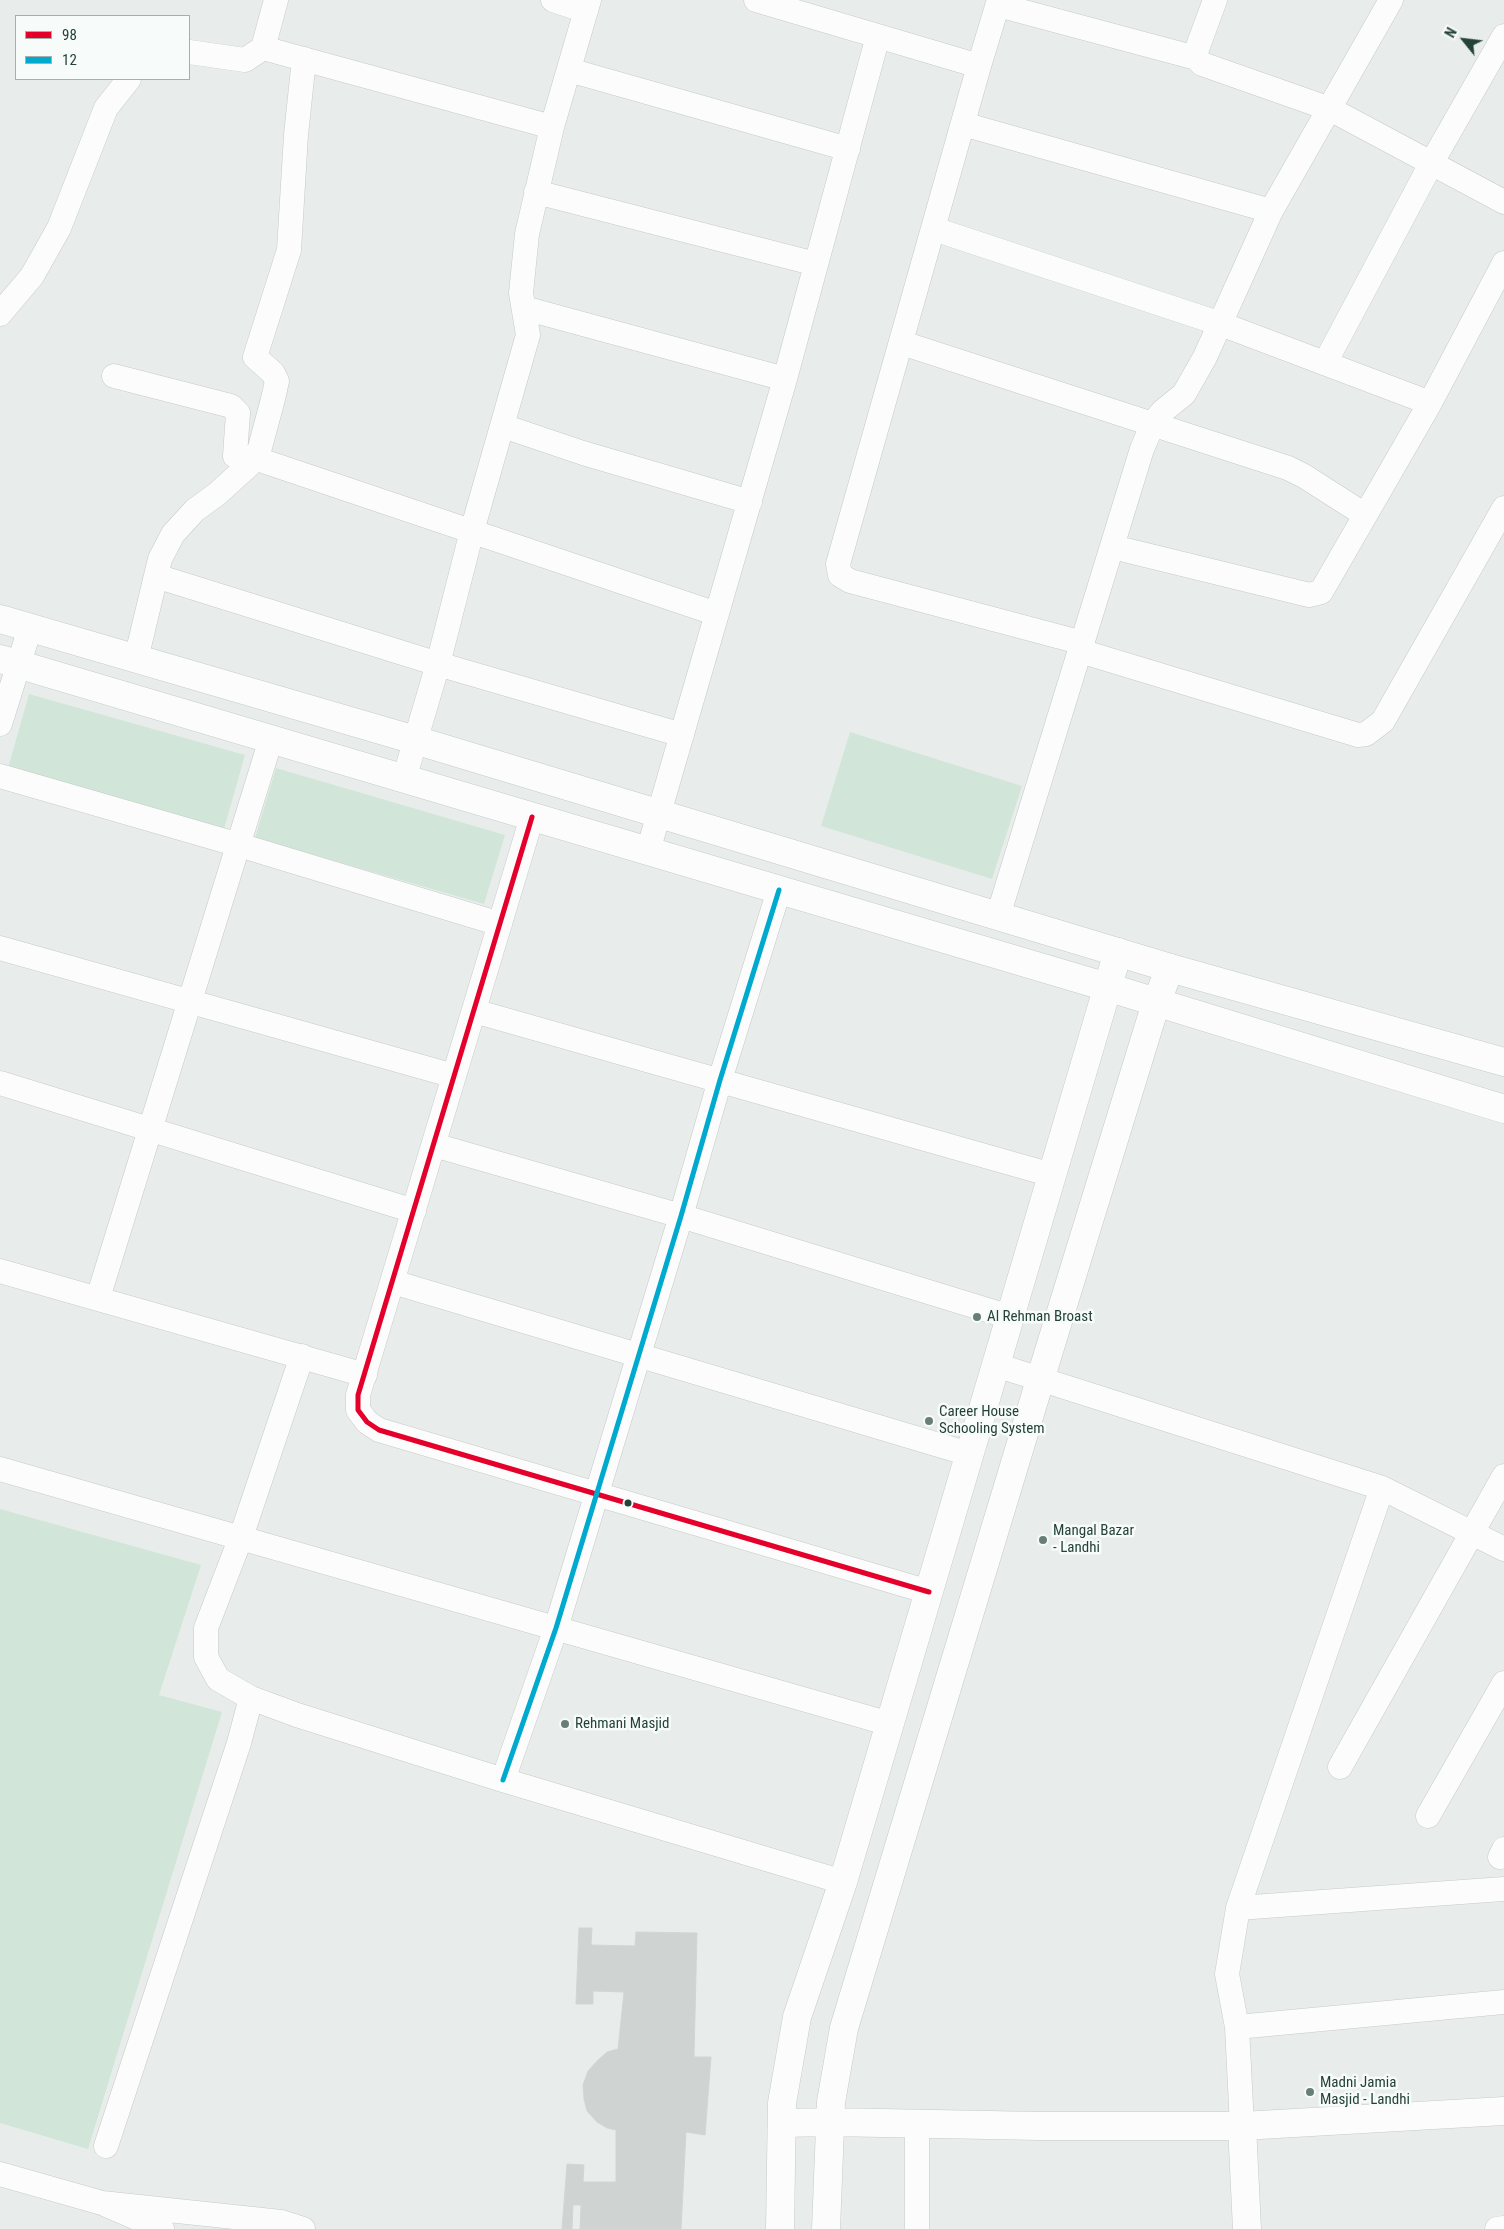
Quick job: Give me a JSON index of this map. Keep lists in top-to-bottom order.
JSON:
{
  "places": [
    "Al Rehman Broast",
    "Career House Schooling System",
    "Mangal Bazar - Landhi",
    "Rehmani Masjid",
    "Madni Jamia Masjid - Landhi"
  ],
  "lines": ["transit line 98", "transit line 12"],
  "legend": ["98", "12"],
  "north": "top left"
}
